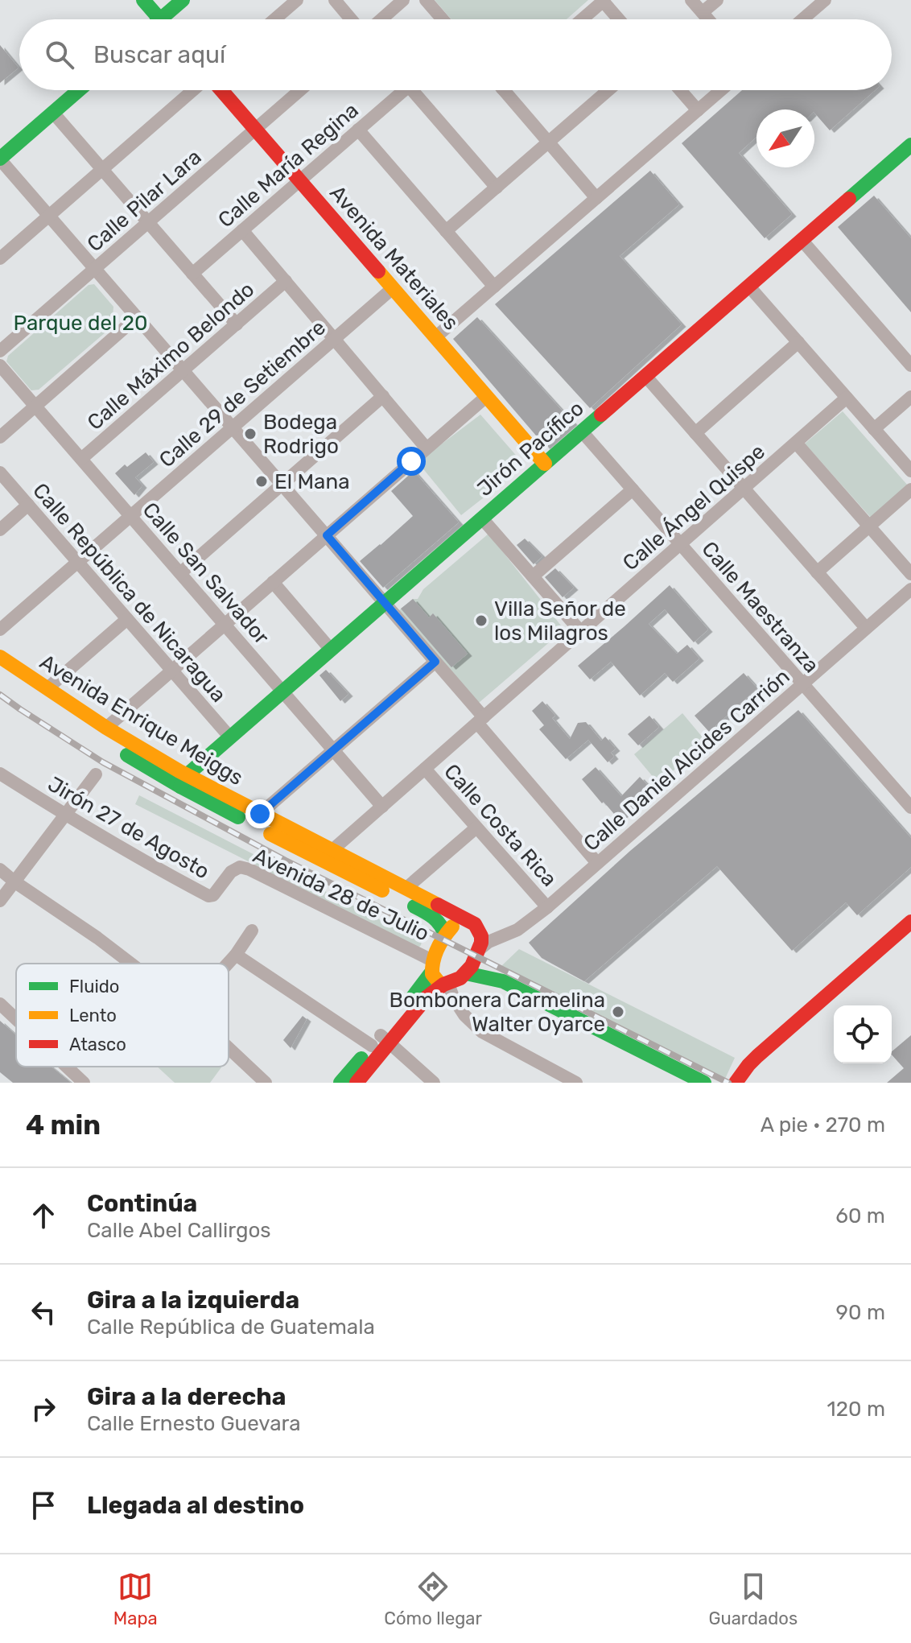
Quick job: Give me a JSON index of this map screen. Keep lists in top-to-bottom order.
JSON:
{
  "streets": {
    "street": [
      "Calle María Regina",
      "Calle Pilar Lara",
      "Avenida Materiales",
      "Calle Máximo Belondo",
      "Calle 29 de Setiembre",
      "Jirón Pacífico",
      "Calle Ángel Quispe",
      "Calle San Salvador",
      "Calle República de Nicaragua",
      "Calle Maestranza",
      "Avenida Enrique Meiggs",
      "Calle Daniel Alcides Carrión",
      "Calle Costa Rica",
      "Jirón 27 de Agosto",
      "Avenida 28 de Julio"
    ]
  },
  "crossings": [
    ["Calle María Regina", "Avenida Materiales"],
    ["Calle Pilar Lara", "Avenida Materiales"],
    ["Avenida Materiales", "Calle 29 de Setiembre"],
    ["Avenida Materiales", "Jirón Pacífico"],
    ["Calle Máximo Belondo", "Calle San Salvador"],
    ["Calle 29 de Setiembre", "Calle San Salvador"],
    ["Calle 29 de Setiembre", "Calle República de Nicaragua"],
    ["Jirón Pacífico", "Calle San Salvador"],
    ["Jirón Pacífico", "Calle República de Nicaragua"],
    ["Jirón Pacífico", "Calle Maestranza"],
    ["Jirón Pacífico", "Avenida Enrique Meiggs"],
    ["Calle Ángel Quispe", "Calle San Salvador"],
    ["Calle Ángel Quispe", "Calle Maestranza"],
    ["Calle Ángel Quispe", "Avenida Enrique Meiggs"],
    ["Calle Ángel Quispe", "Calle Costa Rica"],
    ["Calle Maestranza", "Calle Daniel Alcides Carrión"],
    ["Calle Daniel Alcides Carrión", "Calle Costa Rica"],
    ["Jirón 27 de Agosto", "Avenida 28 de Julio"]
  ],
  "parks": ["Parque del 20"],
  "places": [
    "Bodega Rodrigo",
    "El Mana",
    "Villa Señor de los Milagros",
    "Bombonera Carmelina Walter Oyarce"
  ],
  "legend": ["Fluido", "Lento", "Atasco"],
  "north": "bottom left",
  "page": {
    "search": "Buscar aquí",
    "heading": ["4 min", "A pie · 270 m"],
    "list": [
      ["Continúa", "Calle Abel Callirgos", "60 m"],
      ["Gira a la izquierda", "Calle República de Guatemala", "90 m"],
      ["Gira a la derecha", "Calle Ernesto Guevara", "120 m"],
      "Llegada al destino"
    ],
    "nav": ["Mapa", "Cómo llegar", "Guardados"]
  }
}
